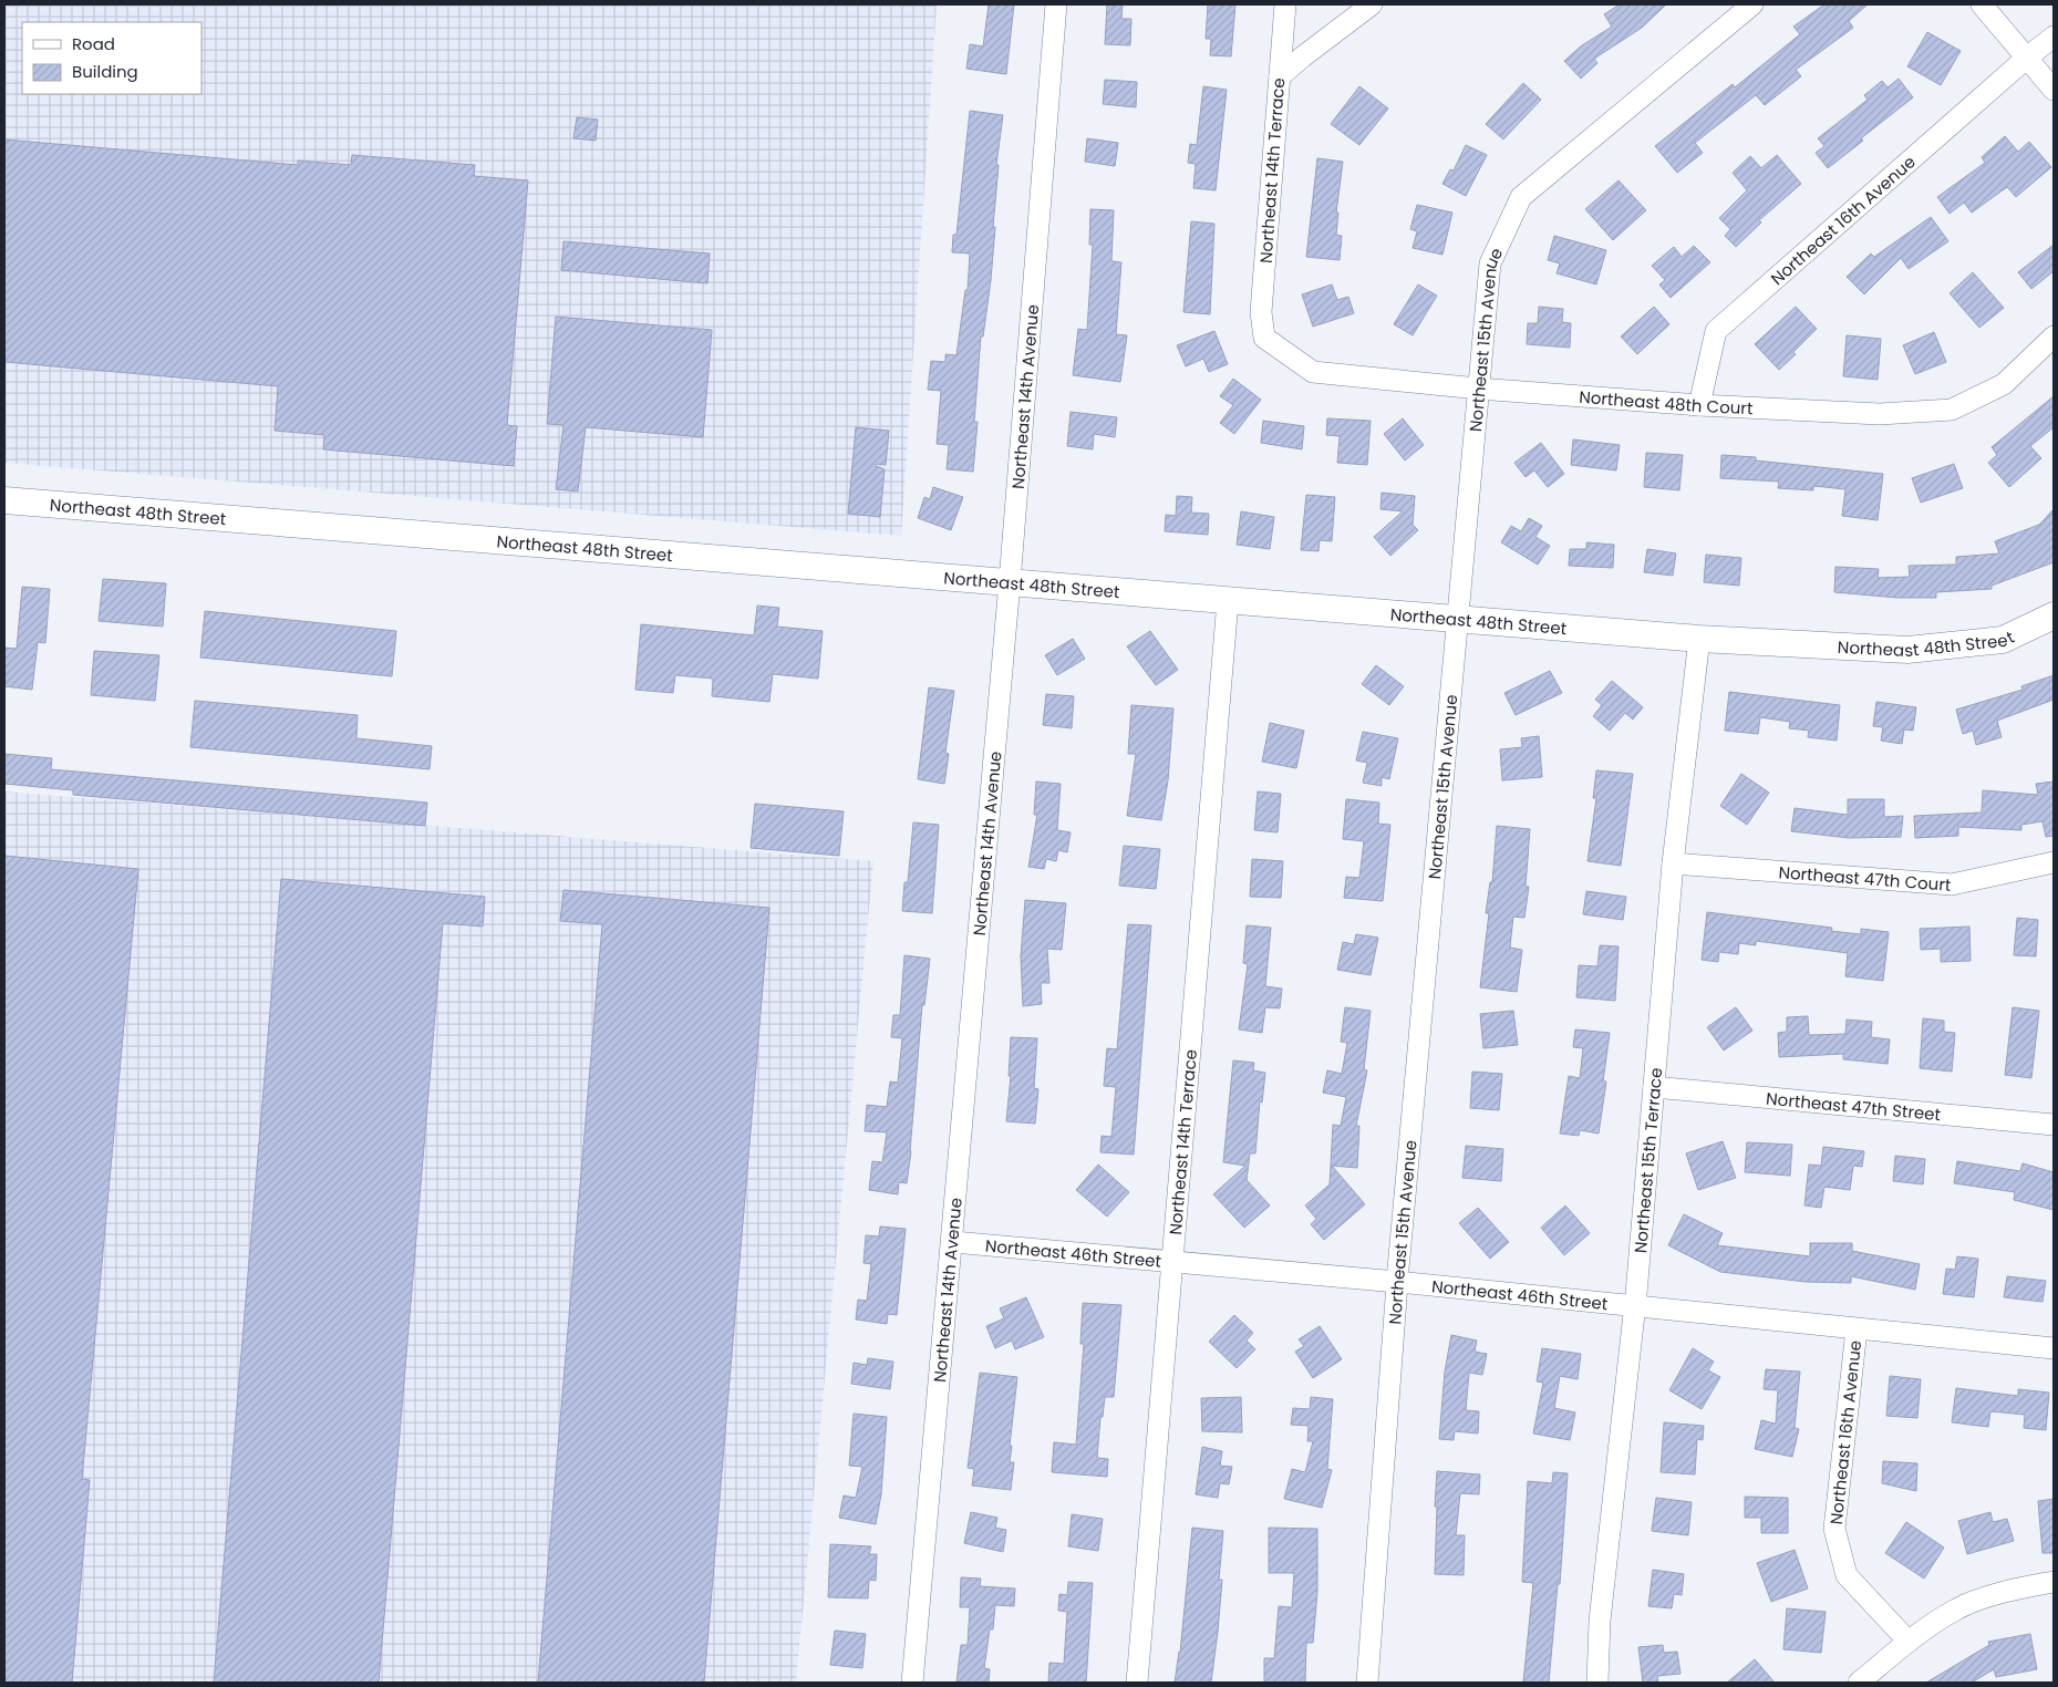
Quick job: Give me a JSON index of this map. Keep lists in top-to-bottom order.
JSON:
{
  "streets": {
    "street": [
      "Northeast 14th Terrace",
      "Northeast 16th Avenue",
      "Northeast 15th Avenue",
      "Northeast 14th Avenue",
      "Northeast 48th Court",
      "Northeast 48th Street",
      "Northeast 47th Court",
      "Northeast 47th Street",
      "Northeast 15th Terrace",
      "Northeast 46th Street"
    ]
  },
  "crossings": [
    ["Northeast 14th Terrace", "Northeast 48th Court"],
    ["Northeast 14th Terrace", "Northeast 48th Street"],
    ["Northeast 14th Terrace", "Northeast 46th Street"],
    ["Northeast 16th Avenue", "Northeast 48th Court"],
    ["Northeast 16th Avenue", "Northeast 46th Street"],
    ["Northeast 15th Avenue", "Northeast 48th Court"],
    ["Northeast 15th Avenue", "Northeast 48th Street"],
    ["Northeast 15th Avenue", "Northeast 46th Street"],
    ["Northeast 14th Avenue", "Northeast 48th Street"],
    ["Northeast 14th Avenue", "Northeast 46th Street"],
    ["Northeast 48th Street", "Northeast 15th Terrace"],
    ["Northeast 47th Court", "Northeast 15th Terrace"],
    ["Northeast 47th Street", "Northeast 15th Terrace"],
    ["Northeast 15th Terrace", "Northeast 46th Street"]
  ],
  "legend": ["Road", "Building"]
}
